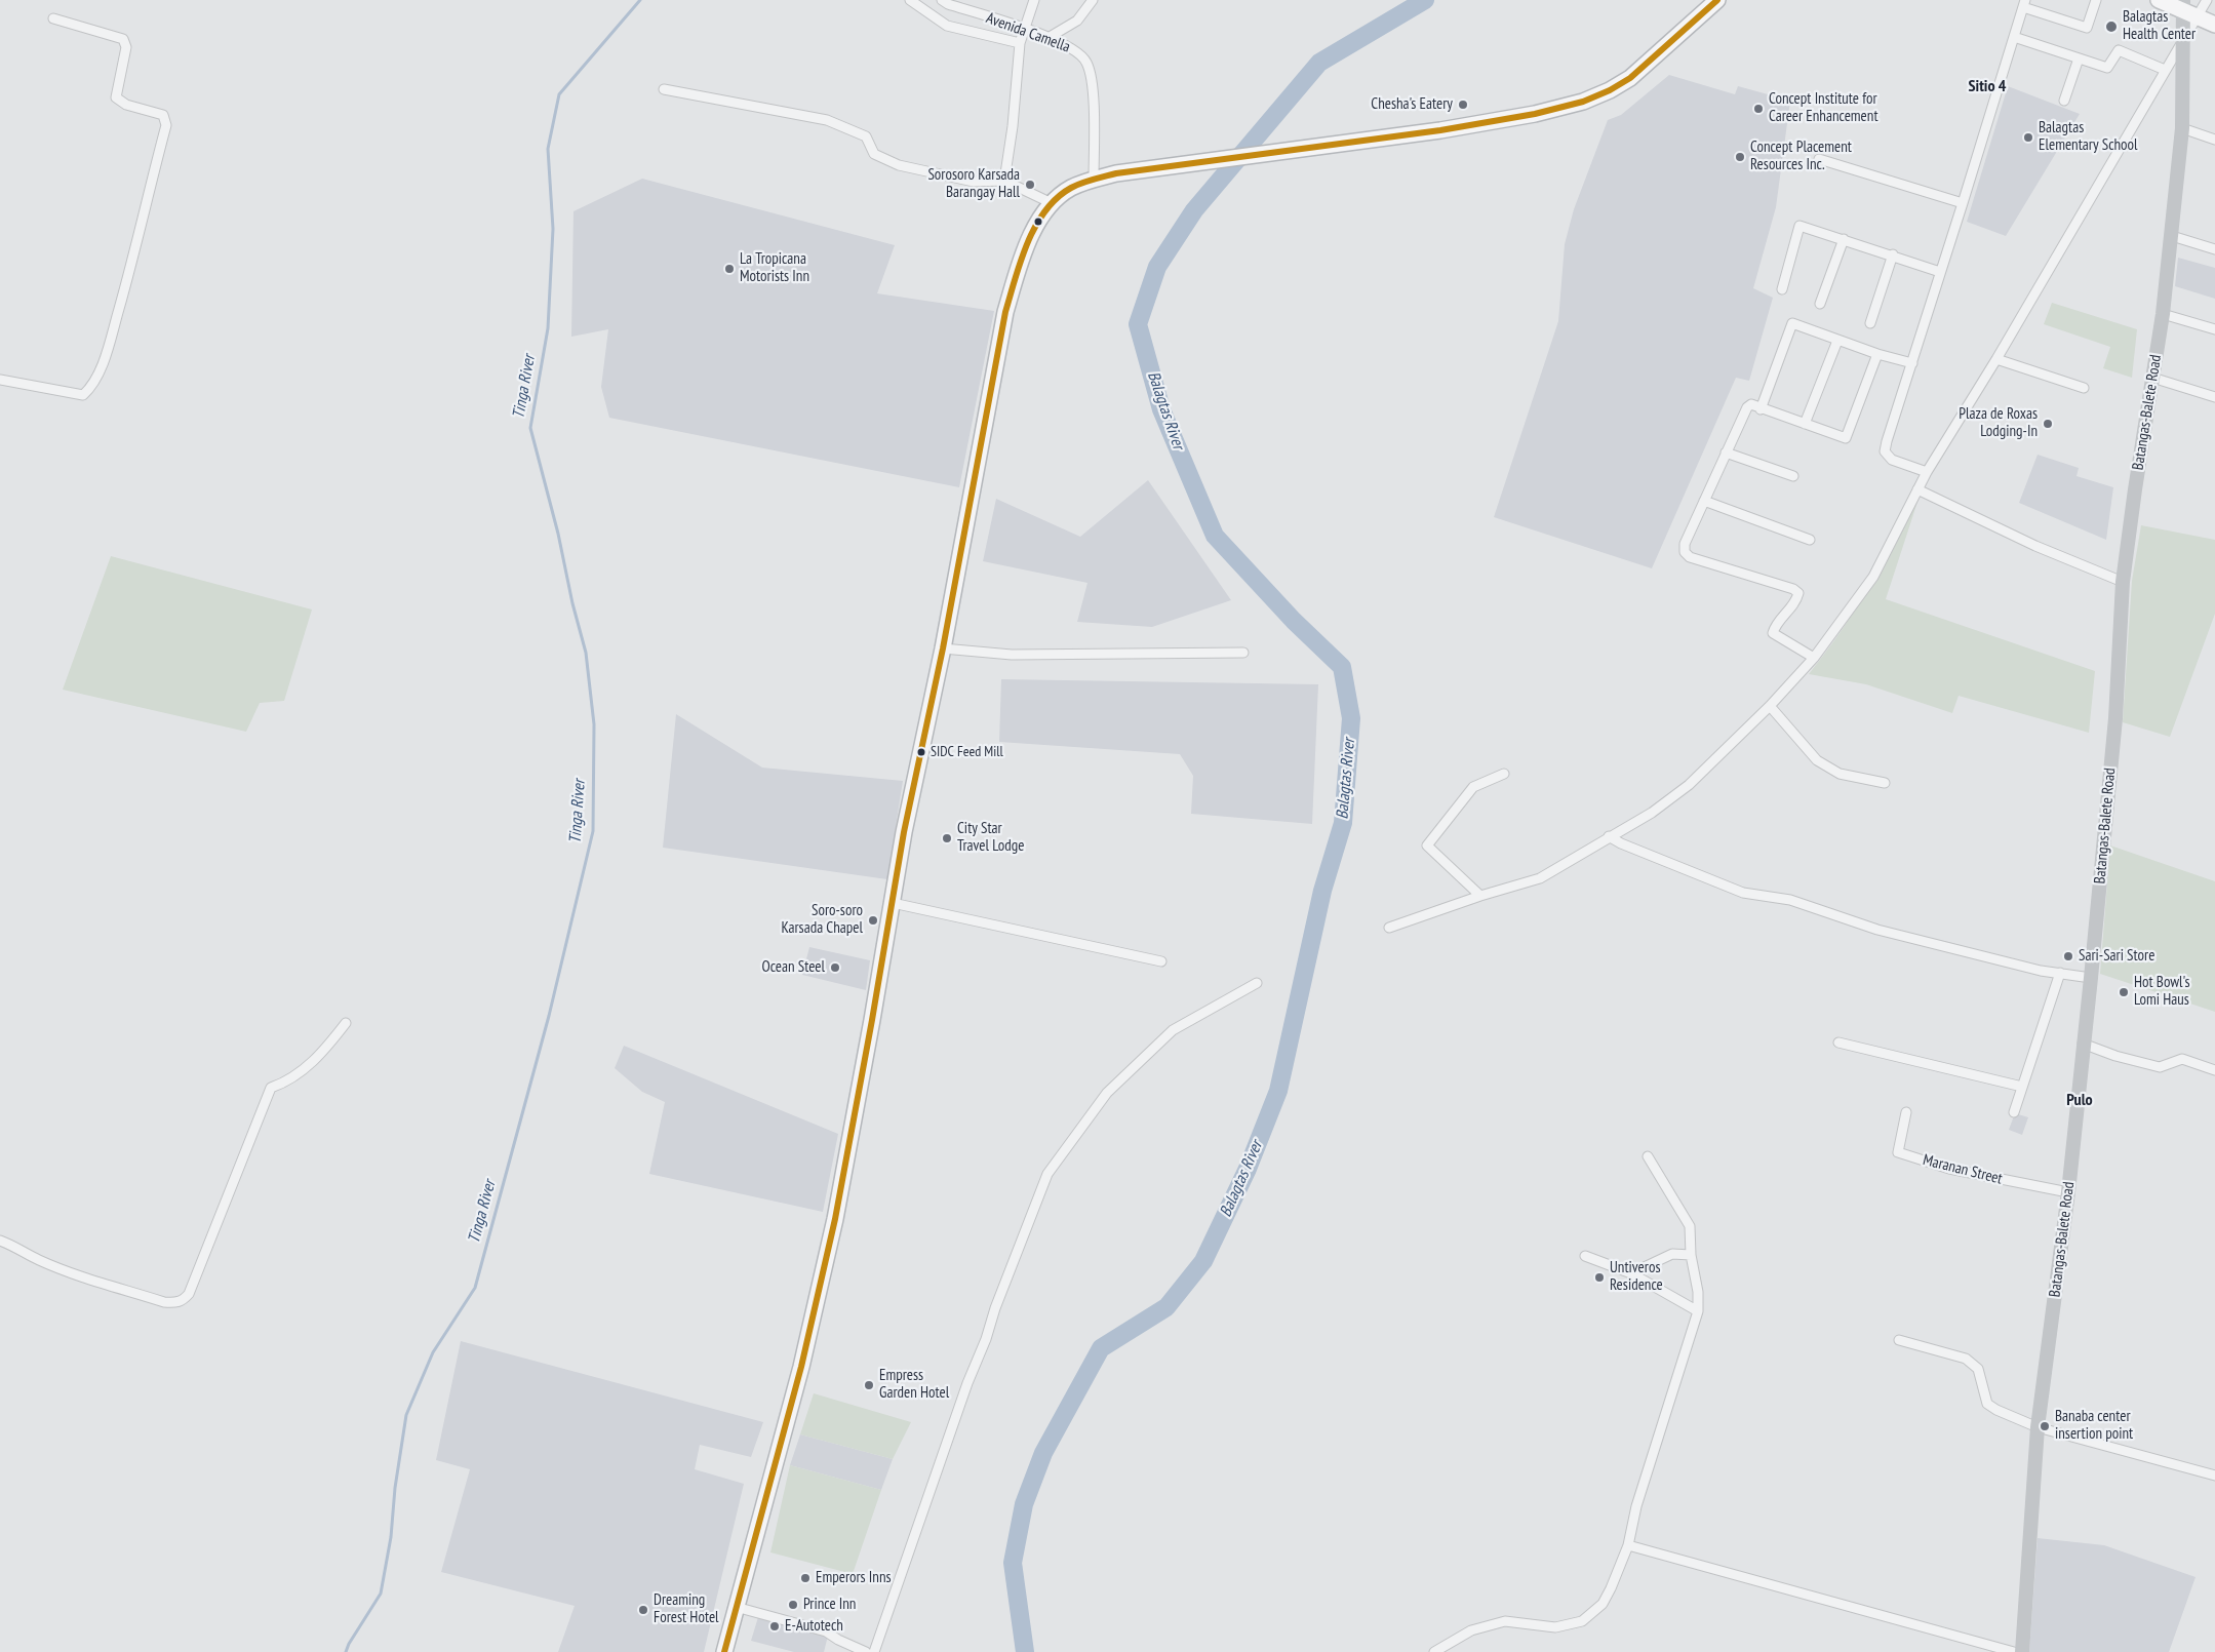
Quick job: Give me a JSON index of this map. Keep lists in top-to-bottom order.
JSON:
{
  "streets": {
    "main road": ["Batangas-Balete Road"],
    "street": ["Avenida Camella", "Maranan Street"]
  },
  "crossings": [
    ["Batangas-Balete Road", "Maranan Street"]
  ],
  "districts": ["Sitio 4", "Pulo"],
  "water": ["Tinga River", "Balagtas River"],
  "places": [
    "Balagtas Health Center",
    "Chesha's Eatery",
    "Concept Institute for Career Enhancement",
    "Balagtas Elementary School",
    "Concept Placement Resources Inc.",
    "Sorosoro Karsada Barangay Hall",
    "La Tropicana Motorists Inn",
    "Plaza de Roxas Lodging-In",
    "SIDC Feed Mill",
    "City Star Travel Lodge",
    "Soro-soro Karsada Chapel",
    "Sari-Sari Store",
    "Ocean Steel",
    "Hot Bowl's Lomi Haus",
    "Untiveros Residence",
    "Empress Garden Hotel",
    "Banaba center insertion point",
    "Emperors Inns",
    "Prince Inn",
    "Dreaming Forest Hotel",
    "E-Autotech"
  ]
}
